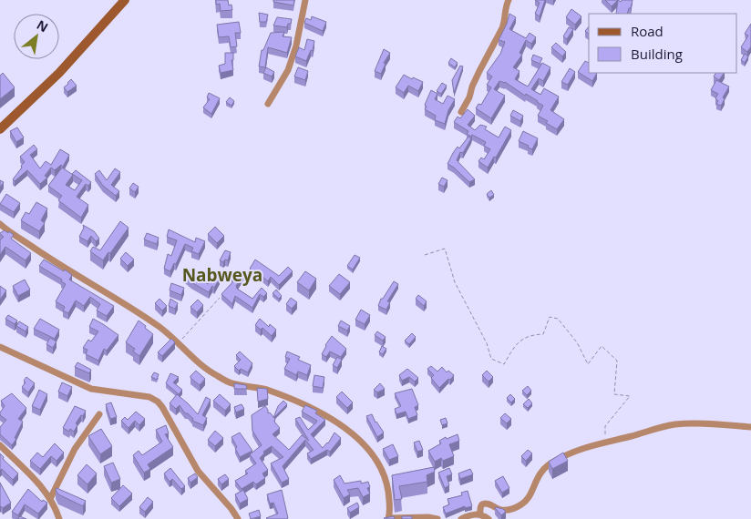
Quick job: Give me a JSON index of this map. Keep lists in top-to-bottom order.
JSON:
{
  "districts": ["Nabweya"],
  "legend": ["Road", "Building"],
  "north": "top right"
}
